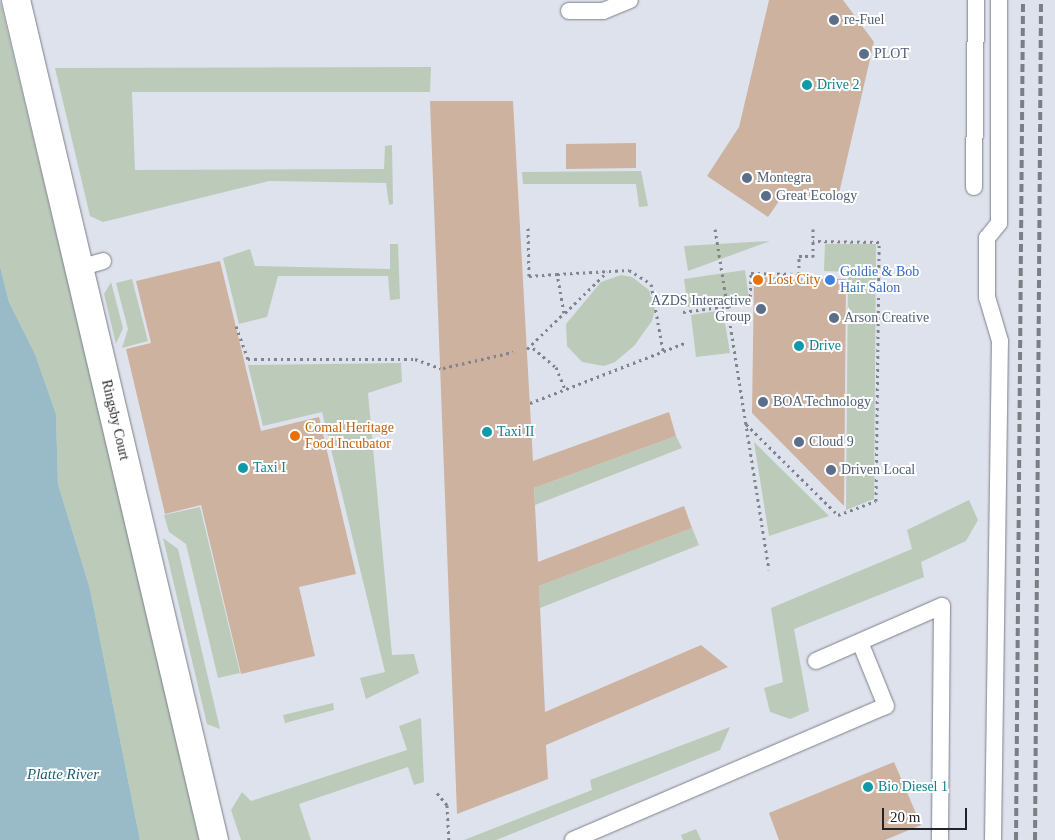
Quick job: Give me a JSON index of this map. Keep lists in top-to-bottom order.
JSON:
{
  "streets": {
    "street": ["Ringsby Court"]
  },
  "water": ["Platte River"],
  "places": [
    "re-Fuel",
    "PLOT",
    "Drive 2",
    "Montegra",
    "Great Ecology",
    "Lost City",
    "Goldie & Bob Hair Salon",
    "AZDS Interactive Group",
    "Arson Creative",
    "Drive",
    "BOA Technology",
    "Taxi II",
    "Comal Heritage Food Incubator",
    "Cloud 9",
    "Taxi I",
    "Driven Local",
    "Bio Diesel 1"
  ],
  "scale_bar": "20 m"
}
